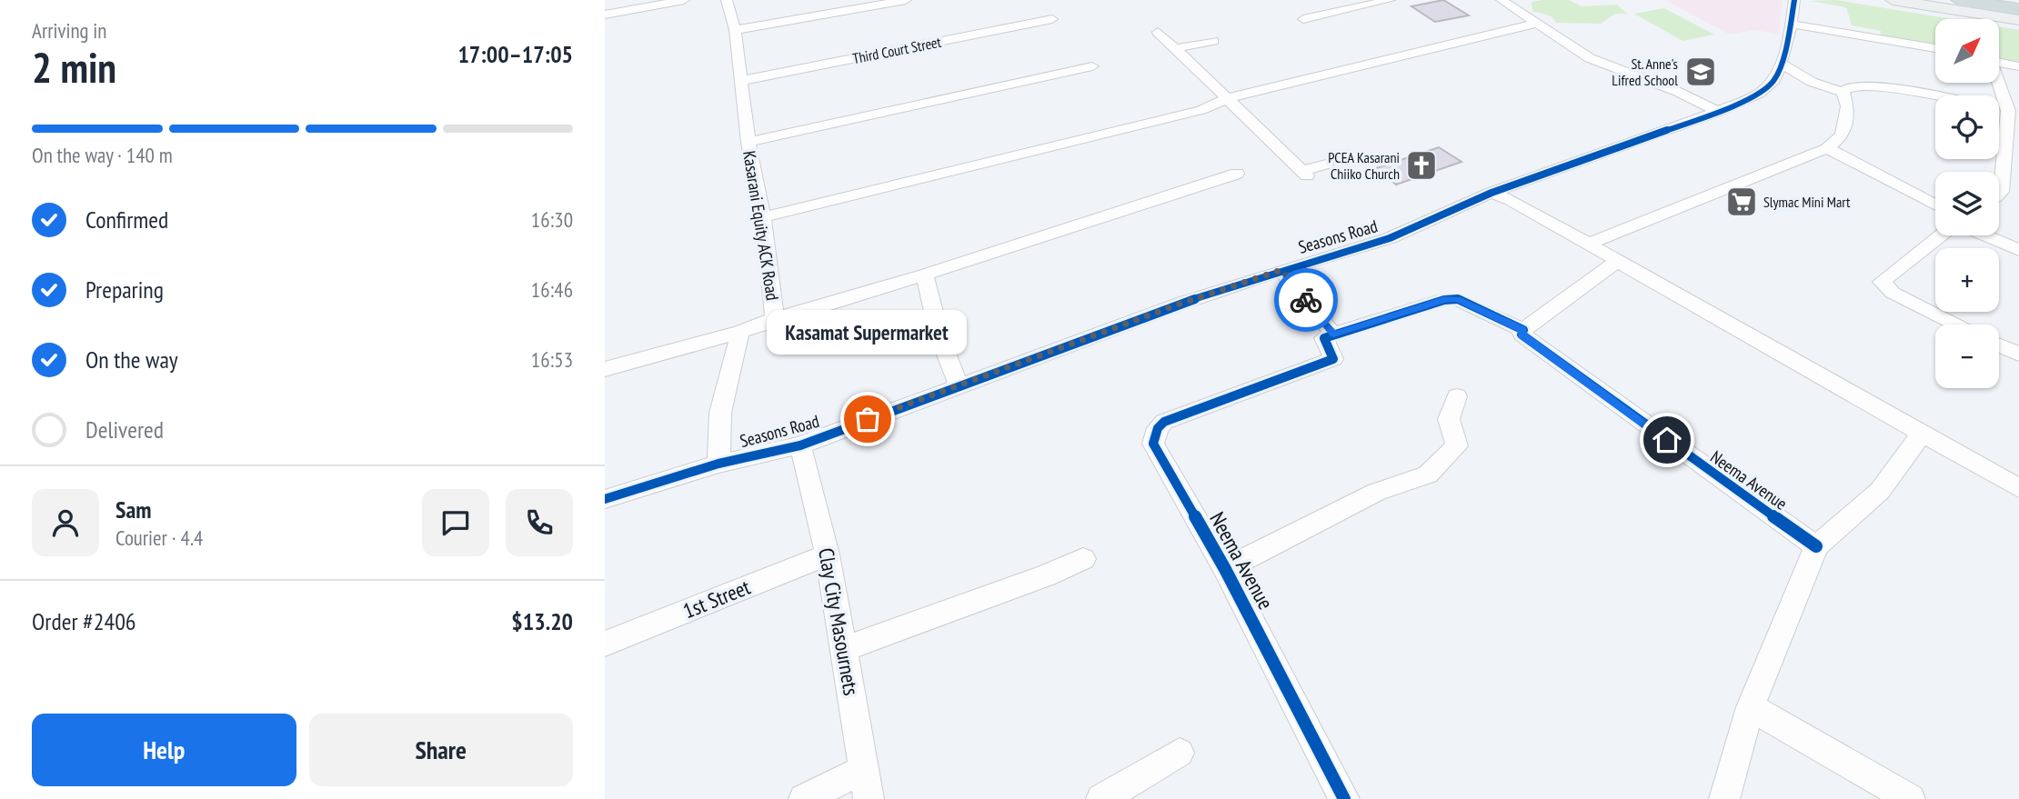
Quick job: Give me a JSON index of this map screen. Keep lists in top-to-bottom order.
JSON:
{
  "streets": {
    "street": [
      "Third Court Street",
      "Kasarani Equity ACK Road",
      "Seasons Road",
      "Neema Avenue",
      "1st Street",
      "Clay City Masournets"
    ]
  },
  "crossings": [
    ["Third Court Street", "Kasarani Equity ACK Road"],
    ["Seasons Road", "Clay City Masournets"],
    ["1st Street", "Clay City Masournets"]
  ],
  "places": {
    "school or university": ["St. Anne's Lifred School"],
    "church": ["PCEA Kasarani Chiiko Church"],
    "supermarket": ["Slymac Mini Mart"],
    "other": ["Kasamat Supermarket"]
  },
  "north": "top right",
  "page": {
    "heading": ["2 min", "Arriving in", "17:00–17:05"],
    "panel": [
      "Sam",
      "Courier · 4.4",
      "Order #2406",
      "$13.20"
    ],
    "map_buttons": ["+", "−"],
    "bar": "On the way · 140 m",
    "list": [
      ["Confirmed", "16:30"],
      ["Preparing", "16:46"],
      ["On the way", "16:53"],
      "Delivered"
    ],
    "bubble": "Kasamat Supermarket",
    "buttons": ["Help", "Share"]
  }
}
